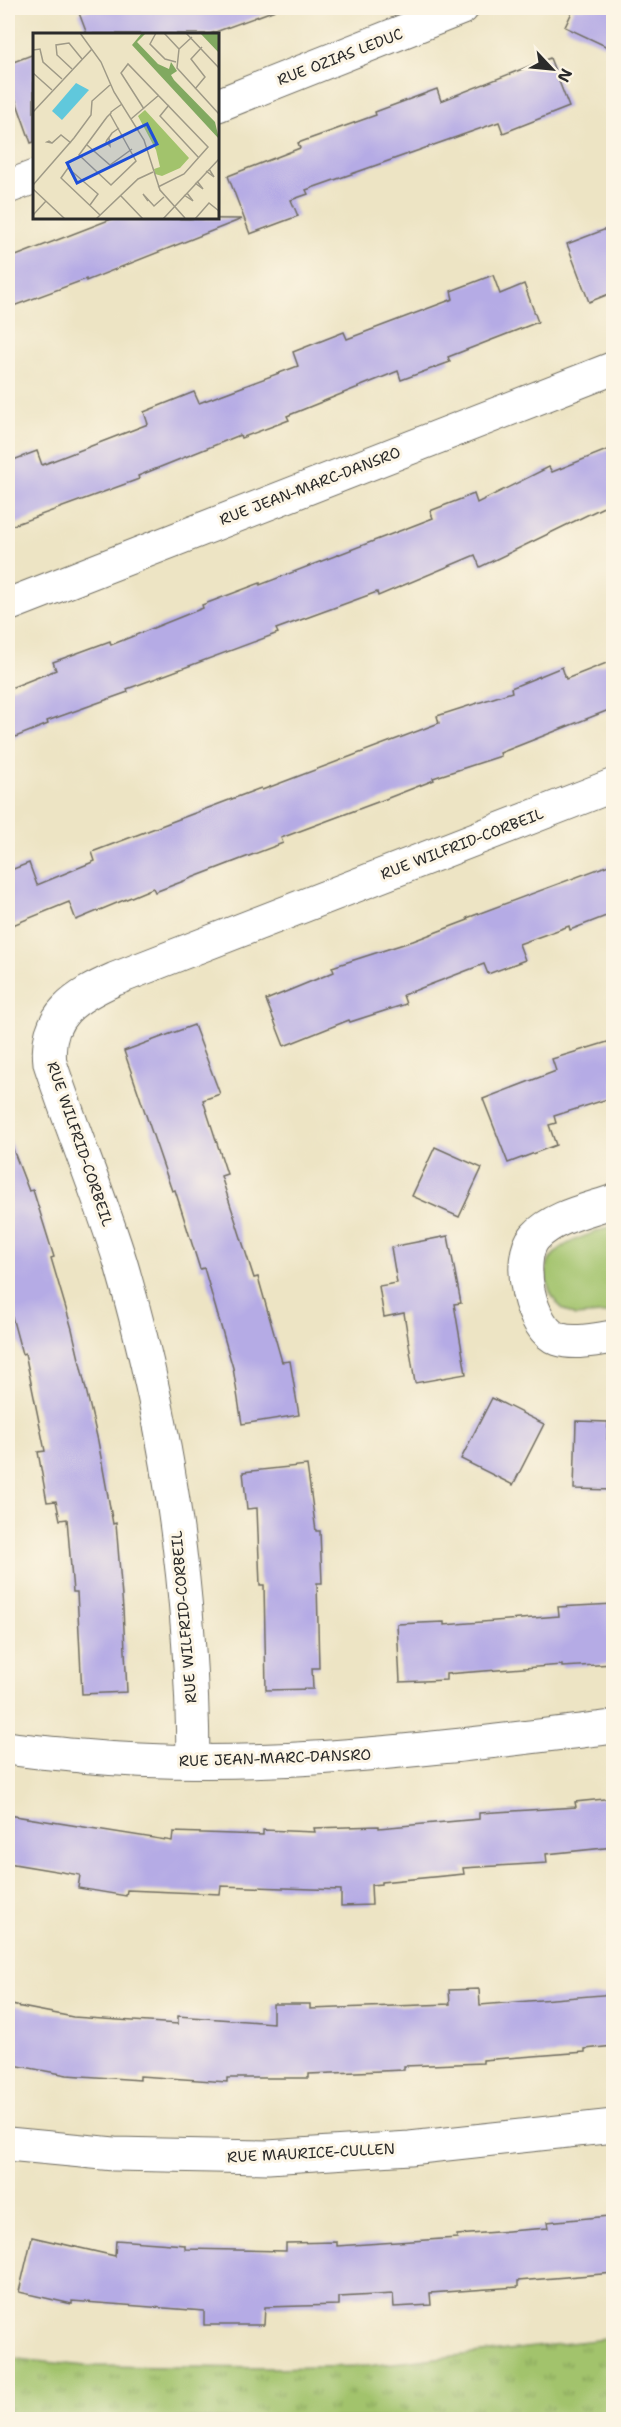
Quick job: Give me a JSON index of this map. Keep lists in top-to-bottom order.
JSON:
{
  "streets": {
    "street": [
      "RUE OZIAS LEDUC",
      "RUE JEAN-MARC-DANSRO",
      "RUE WILFRID-CORBEIL",
      "RUE MAURICE-CULLEN"
    ]
  },
  "crossings": [
    ["RUE JEAN-MARC-DANSRO", "RUE WILFRID-CORBEIL"]
  ],
  "north": "bottom right"
}
